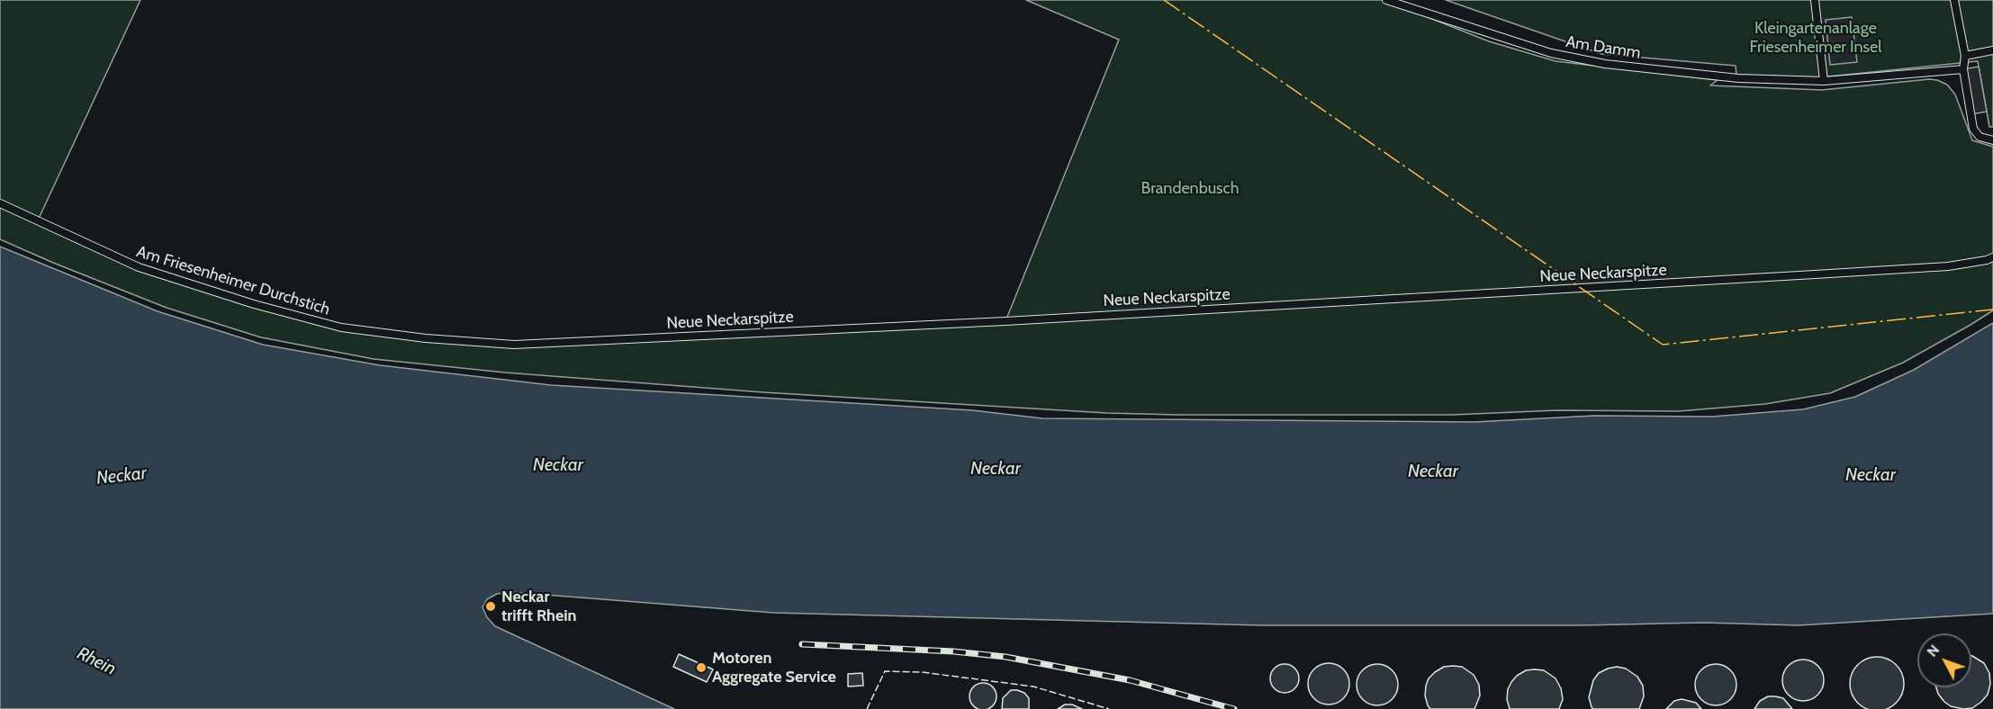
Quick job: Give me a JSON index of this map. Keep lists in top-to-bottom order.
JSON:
{
  "streets": {
    "lane": ["Am Damm", "Neue Neckarspitze", "Am Friesenheimer Durchstich"]
  },
  "crossings": [
    ["Neue Neckarspitze", "Am Friesenheimer Durchstich"]
  ],
  "water": ["Neckar", "Rhein"],
  "parks": ["Kleingartenanlage Friesenheimer Insel", "Brandenbusch"],
  "places": ["Neckar trifft Rhein", "Motoren Aggregate Service"],
  "north": "top left"
}
